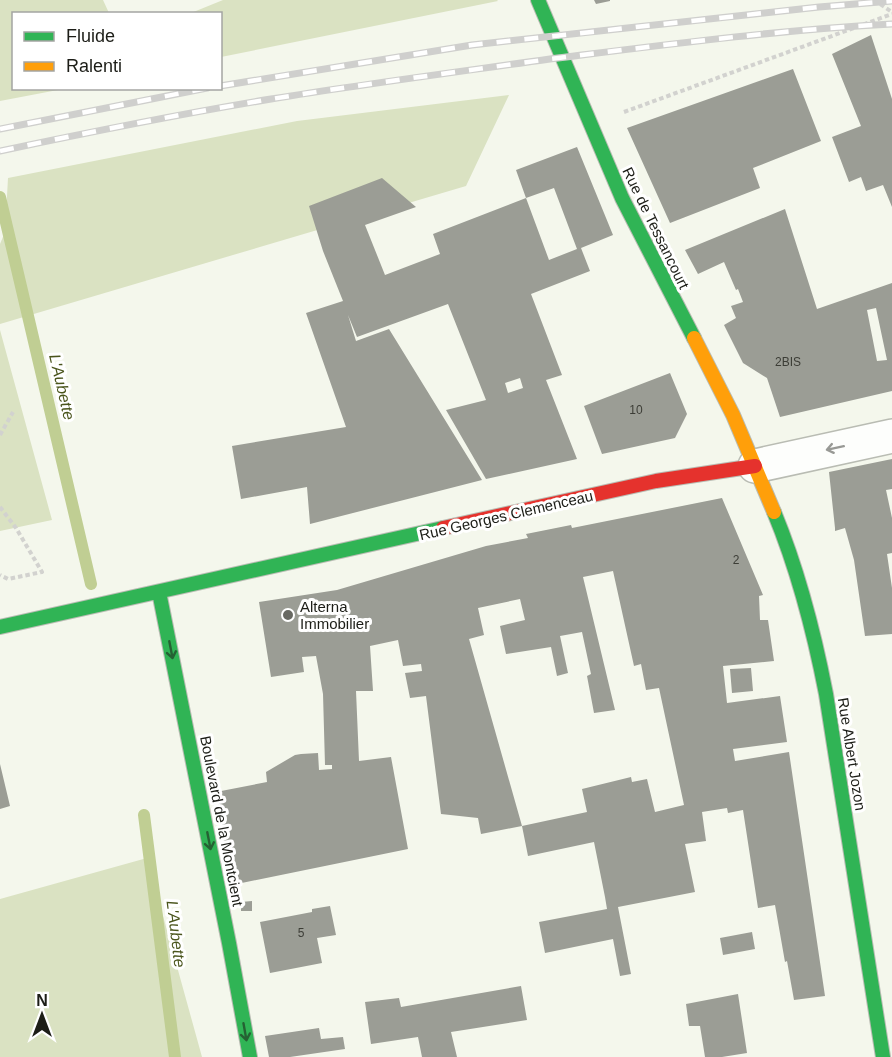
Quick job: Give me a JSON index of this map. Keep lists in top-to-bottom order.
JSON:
{
  "streets": {
    "main road": [
      "Rue de Tessancourt",
      "Rue Georges Clemenceau",
      "Rue Albert Jozon",
      "Boulevard de la Montcient"
    ]
  },
  "crossings": [
    ["Rue de Tessancourt", "Rue Georges Clemenceau"],
    ["Rue de Tessancourt", "Rue Albert Jozon"],
    ["Rue Georges Clemenceau", "Rue Albert Jozon"],
    ["Rue Georges Clemenceau", "Boulevard de la Montcient"]
  ],
  "one_way": ["Boulevard de la Montcient"],
  "water": ["L'Aubette"],
  "places": ["Alterna Immobilier"],
  "house_numbers": [
    "2BIS",
    "10",
    "2",
    "5"
  ],
  "legend": ["Fluide", "Ralenti"],
  "north": "top"
}
